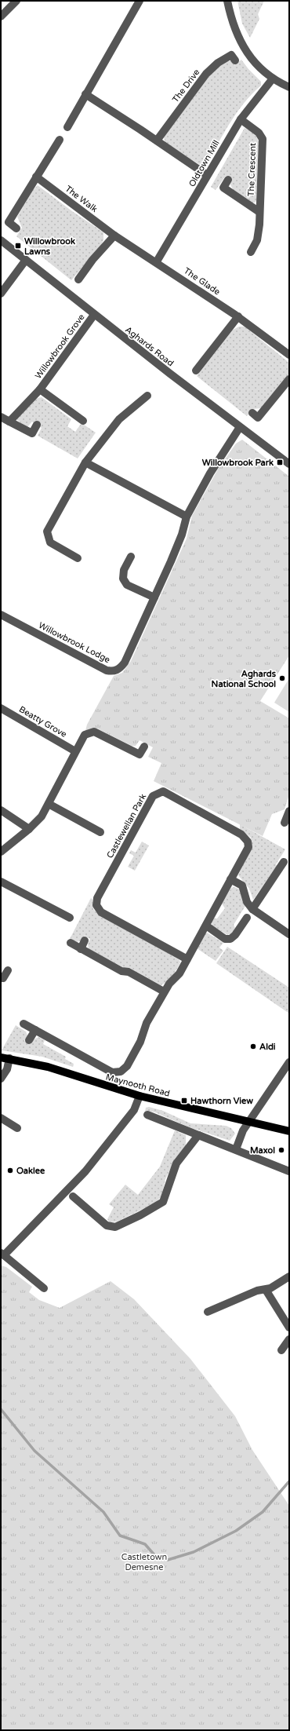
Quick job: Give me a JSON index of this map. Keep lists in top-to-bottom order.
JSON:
{
  "streets": {
    "main road": ["Maynooth Road"],
    "street": [
      "The Drive",
      "Oldtown Mill",
      "The Crescent",
      "The Walk",
      "The Glade",
      "Willowbrook Grove",
      "Aghards Road",
      "Willowbrook Lodge",
      "Beatty Grove",
      "Castlewellan Park"
    ]
  },
  "crossings": [
    ["Oldtown Mill", "The Crescent"],
    ["Oldtown Mill", "The Walk"],
    ["Oldtown Mill", "The Glade"],
    ["The Walk", "The Glade"],
    ["Willowbrook Grove", "Aghards Road"]
  ],
  "parks": ["Castletown Demesne"],
  "places": {
    "transit": ["Willowbrook Lawns", "Willowbrook Park", "Hawthorn View"],
    "other": [
      "Aghards National School",
      "Aldi",
      "Maxol",
      "Oaklee"
    ]
  }
}
